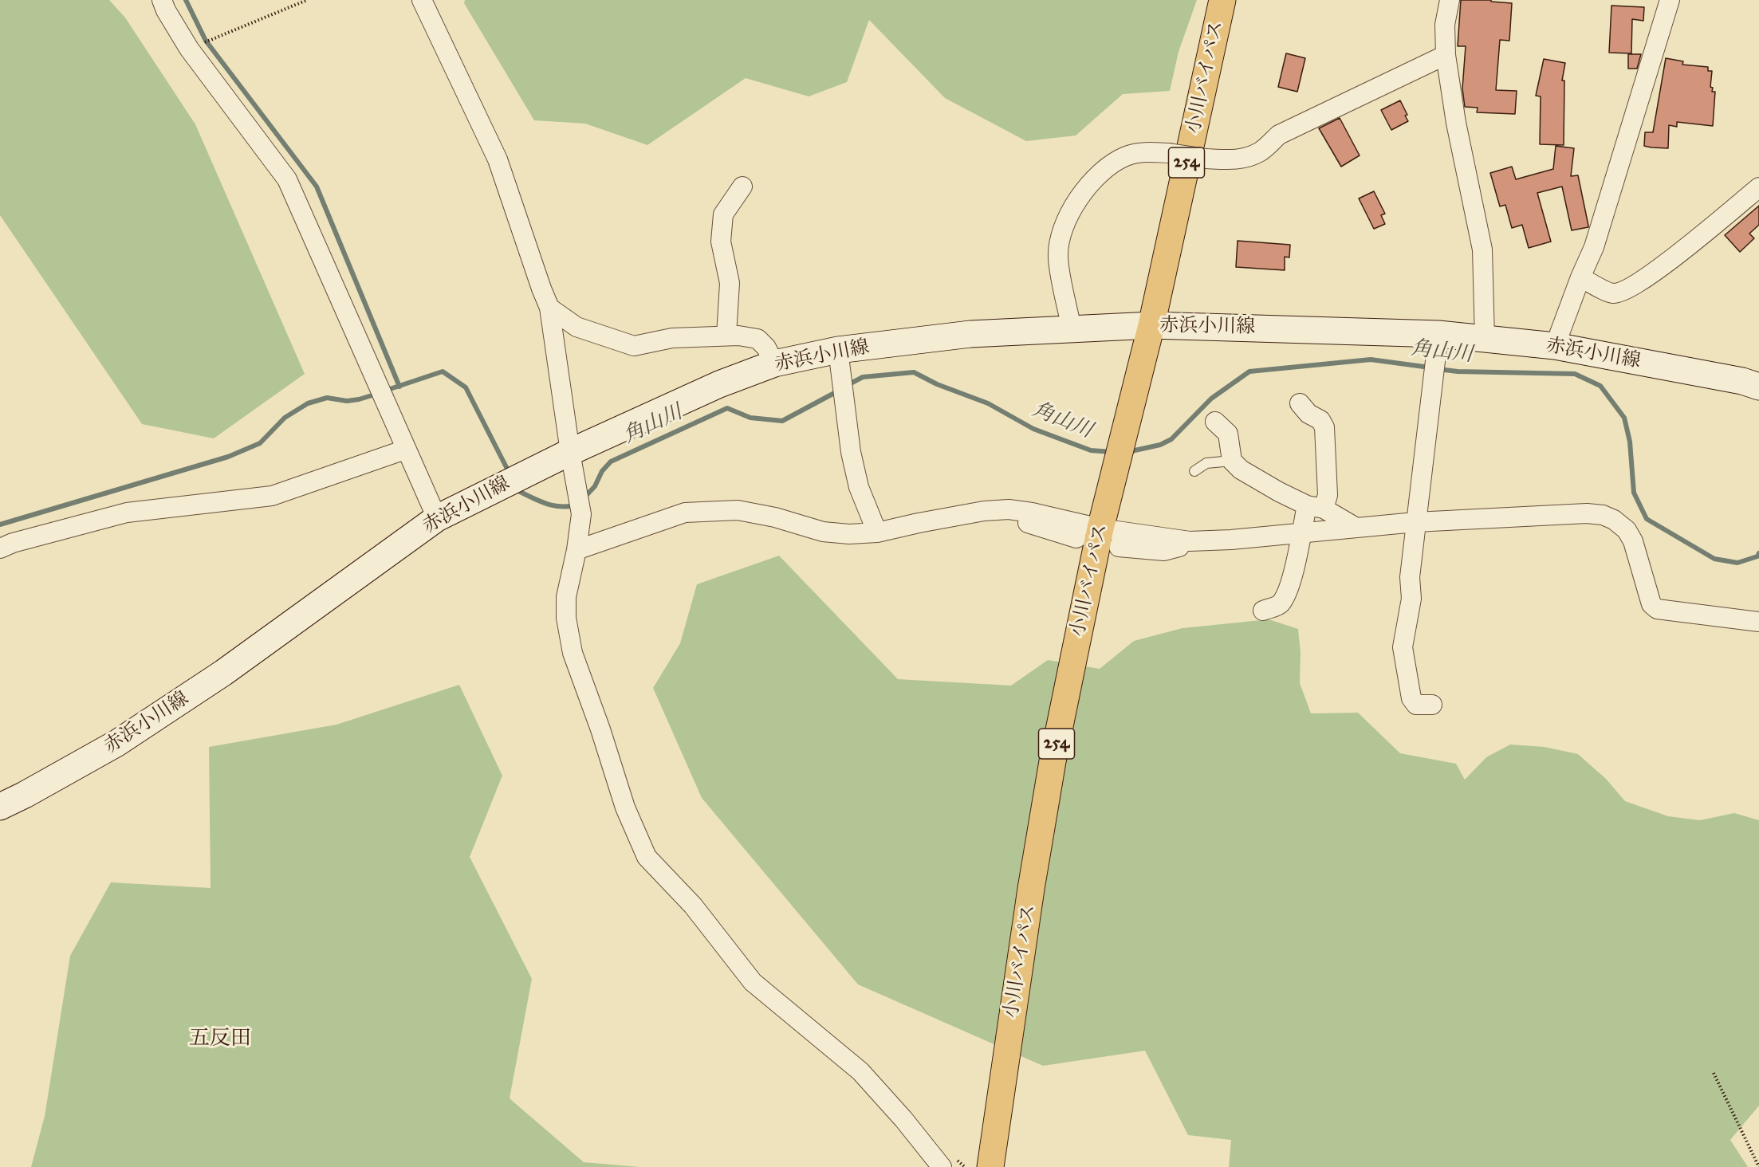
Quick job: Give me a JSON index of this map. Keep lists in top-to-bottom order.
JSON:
{
  "streets": {
    "highway": ["小川バイパス", "254"],
    "main road": ["赤浜小川線"]
  },
  "crossings": [
    ["小川バイパス", "赤浜小川線"]
  ],
  "districts": ["五反田"],
  "water": ["角山川"]
}
